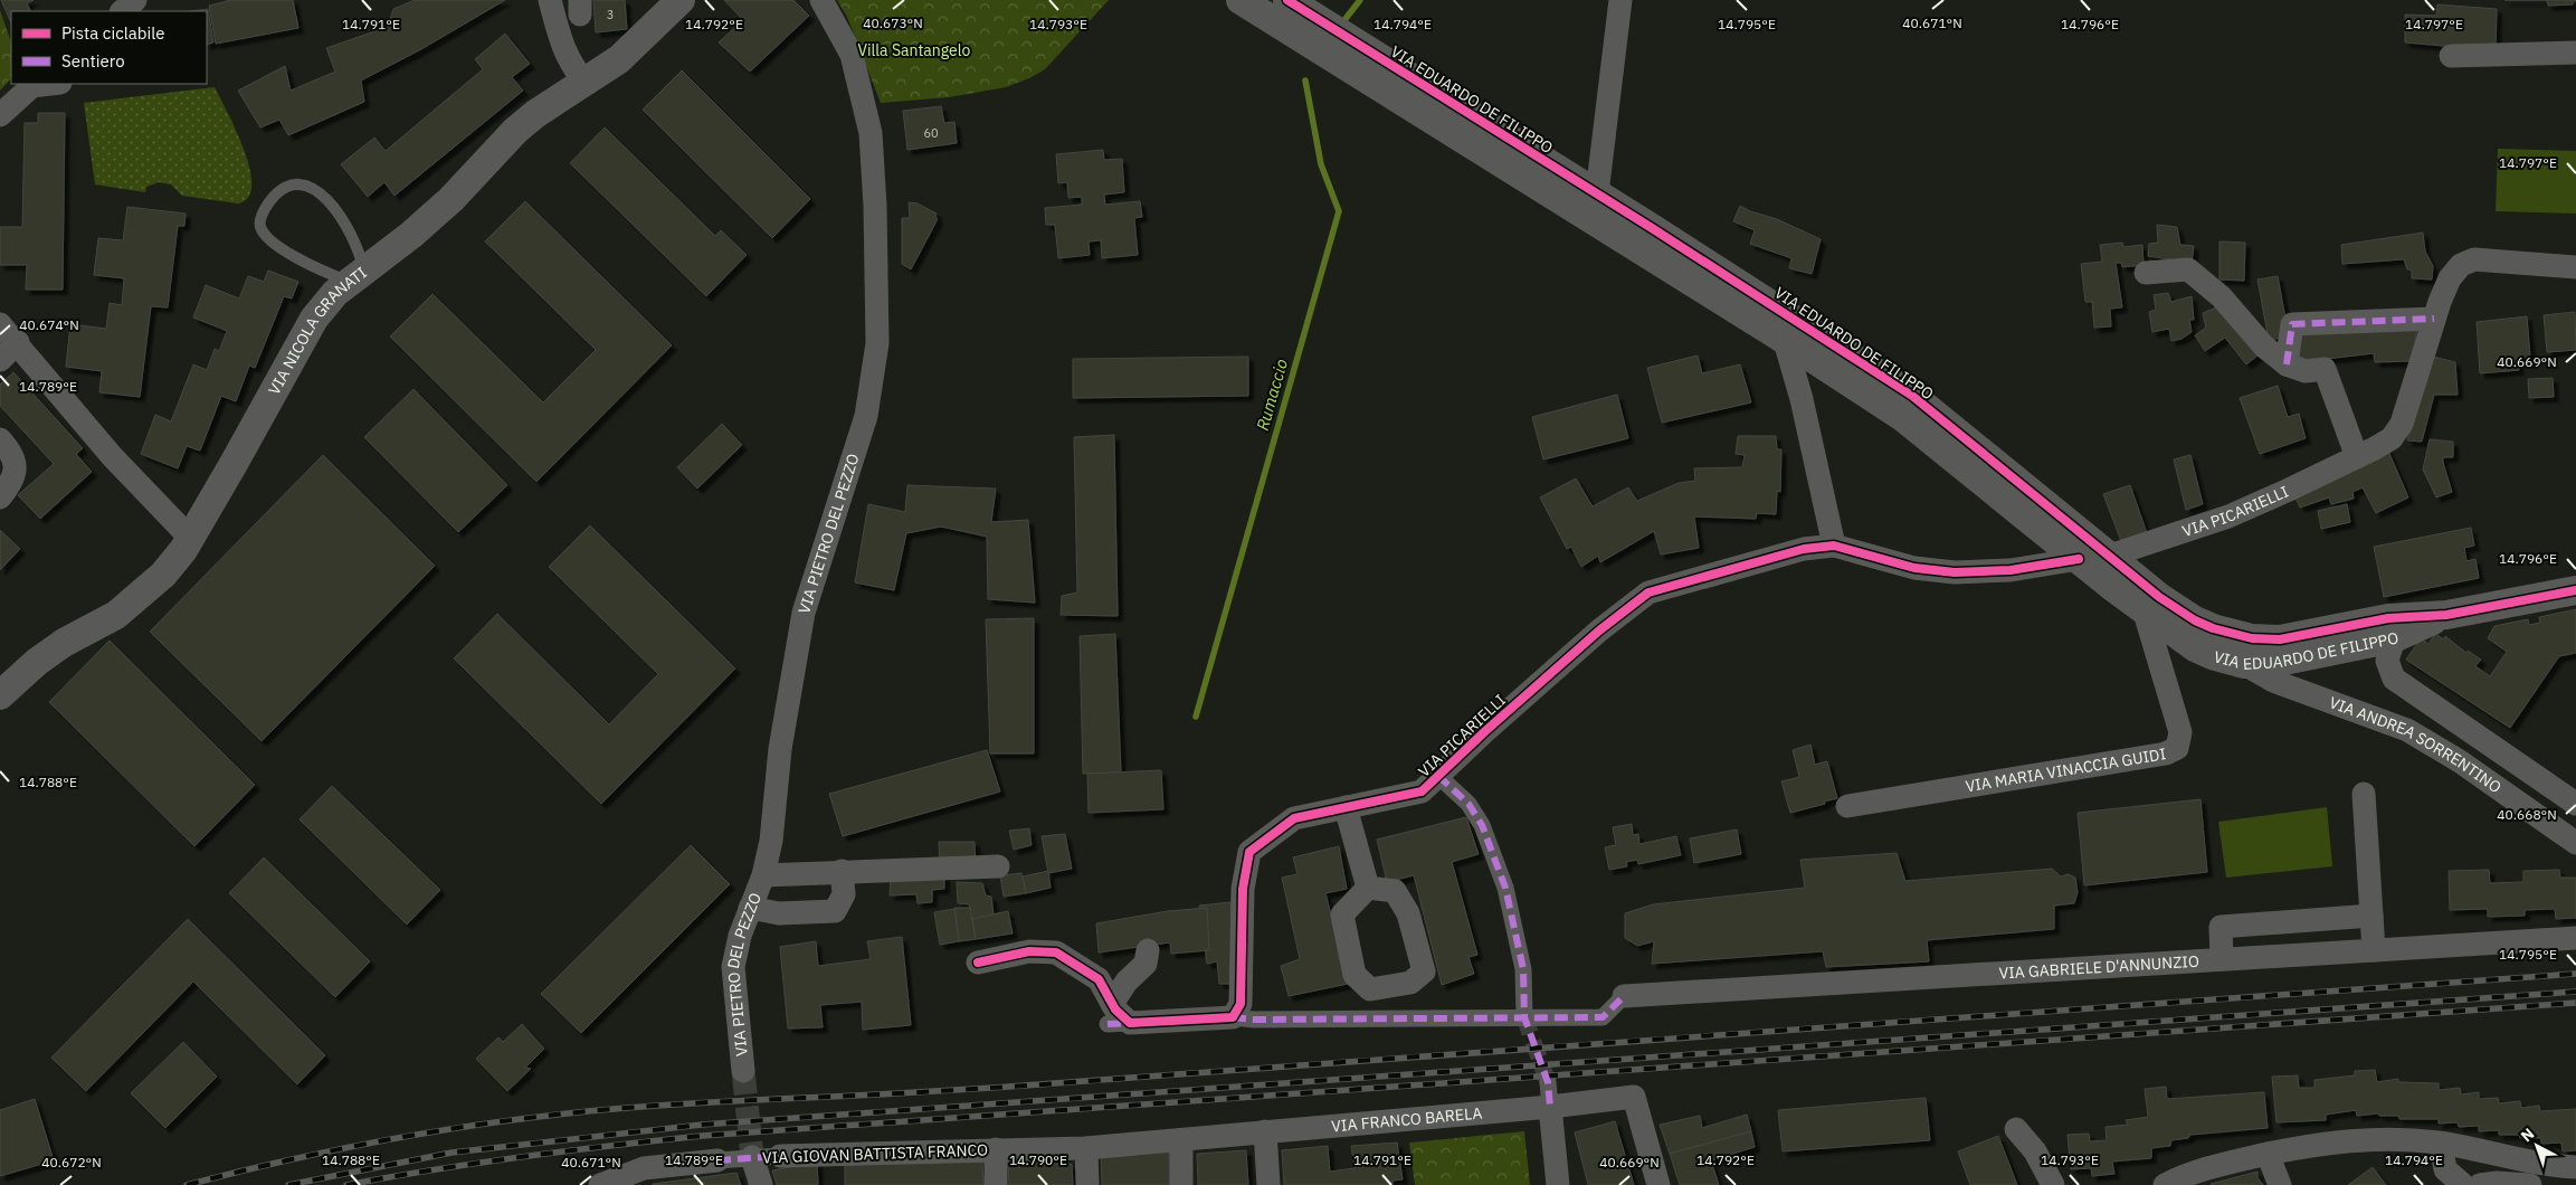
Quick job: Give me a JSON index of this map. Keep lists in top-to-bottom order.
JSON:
{
  "streets": {
    "street": [
      "VIA EDUARDO DE FILIPPO",
      "VIA NICOLA GRANATI",
      "VIA PICARIELLI",
      "VIA PIETRO DEL PEZZO",
      "VIA ANDREA SORRENTINO",
      "VIA MARIA VINACCIA GUIDI",
      "VIA GABRIELE D'ANNUNZIO",
      "VIA FRANCO BARELA",
      "VIA GIOVAN BATTISTA FRANCO"
    ]
  },
  "crossings": [
    ["VIA EDUARDO DE FILIPPO", "VIA PICARIELLI"],
    ["VIA EDUARDO DE FILIPPO", "VIA ANDREA SORRENTINO"],
    ["VIA EDUARDO DE FILIPPO", "VIA MARIA VINACCIA GUIDI"],
    ["VIA FRANCO BARELA", "VIA GIOVAN BATTISTA FRANCO"]
  ],
  "water": ["Rumaccio"],
  "parks": ["Villa Santangelo"],
  "house_numbers": ["3", "60"],
  "legend": ["Pista ciclabile", "Sentiero"],
  "north": "top left",
  "coordinates": [
    "40.673°N",
    "40.671°N",
    "14.793°E",
    "14.797°E",
    "14.791°E",
    "14.792°E",
    "14.794°E",
    "14.795°E",
    "14.796°E",
    "40.674°N",
    "40.669°N",
    "14.789°E",
    "14.788°E",
    "40.668°N",
    "14.790°E",
    "40.672°N"
  ]
}
